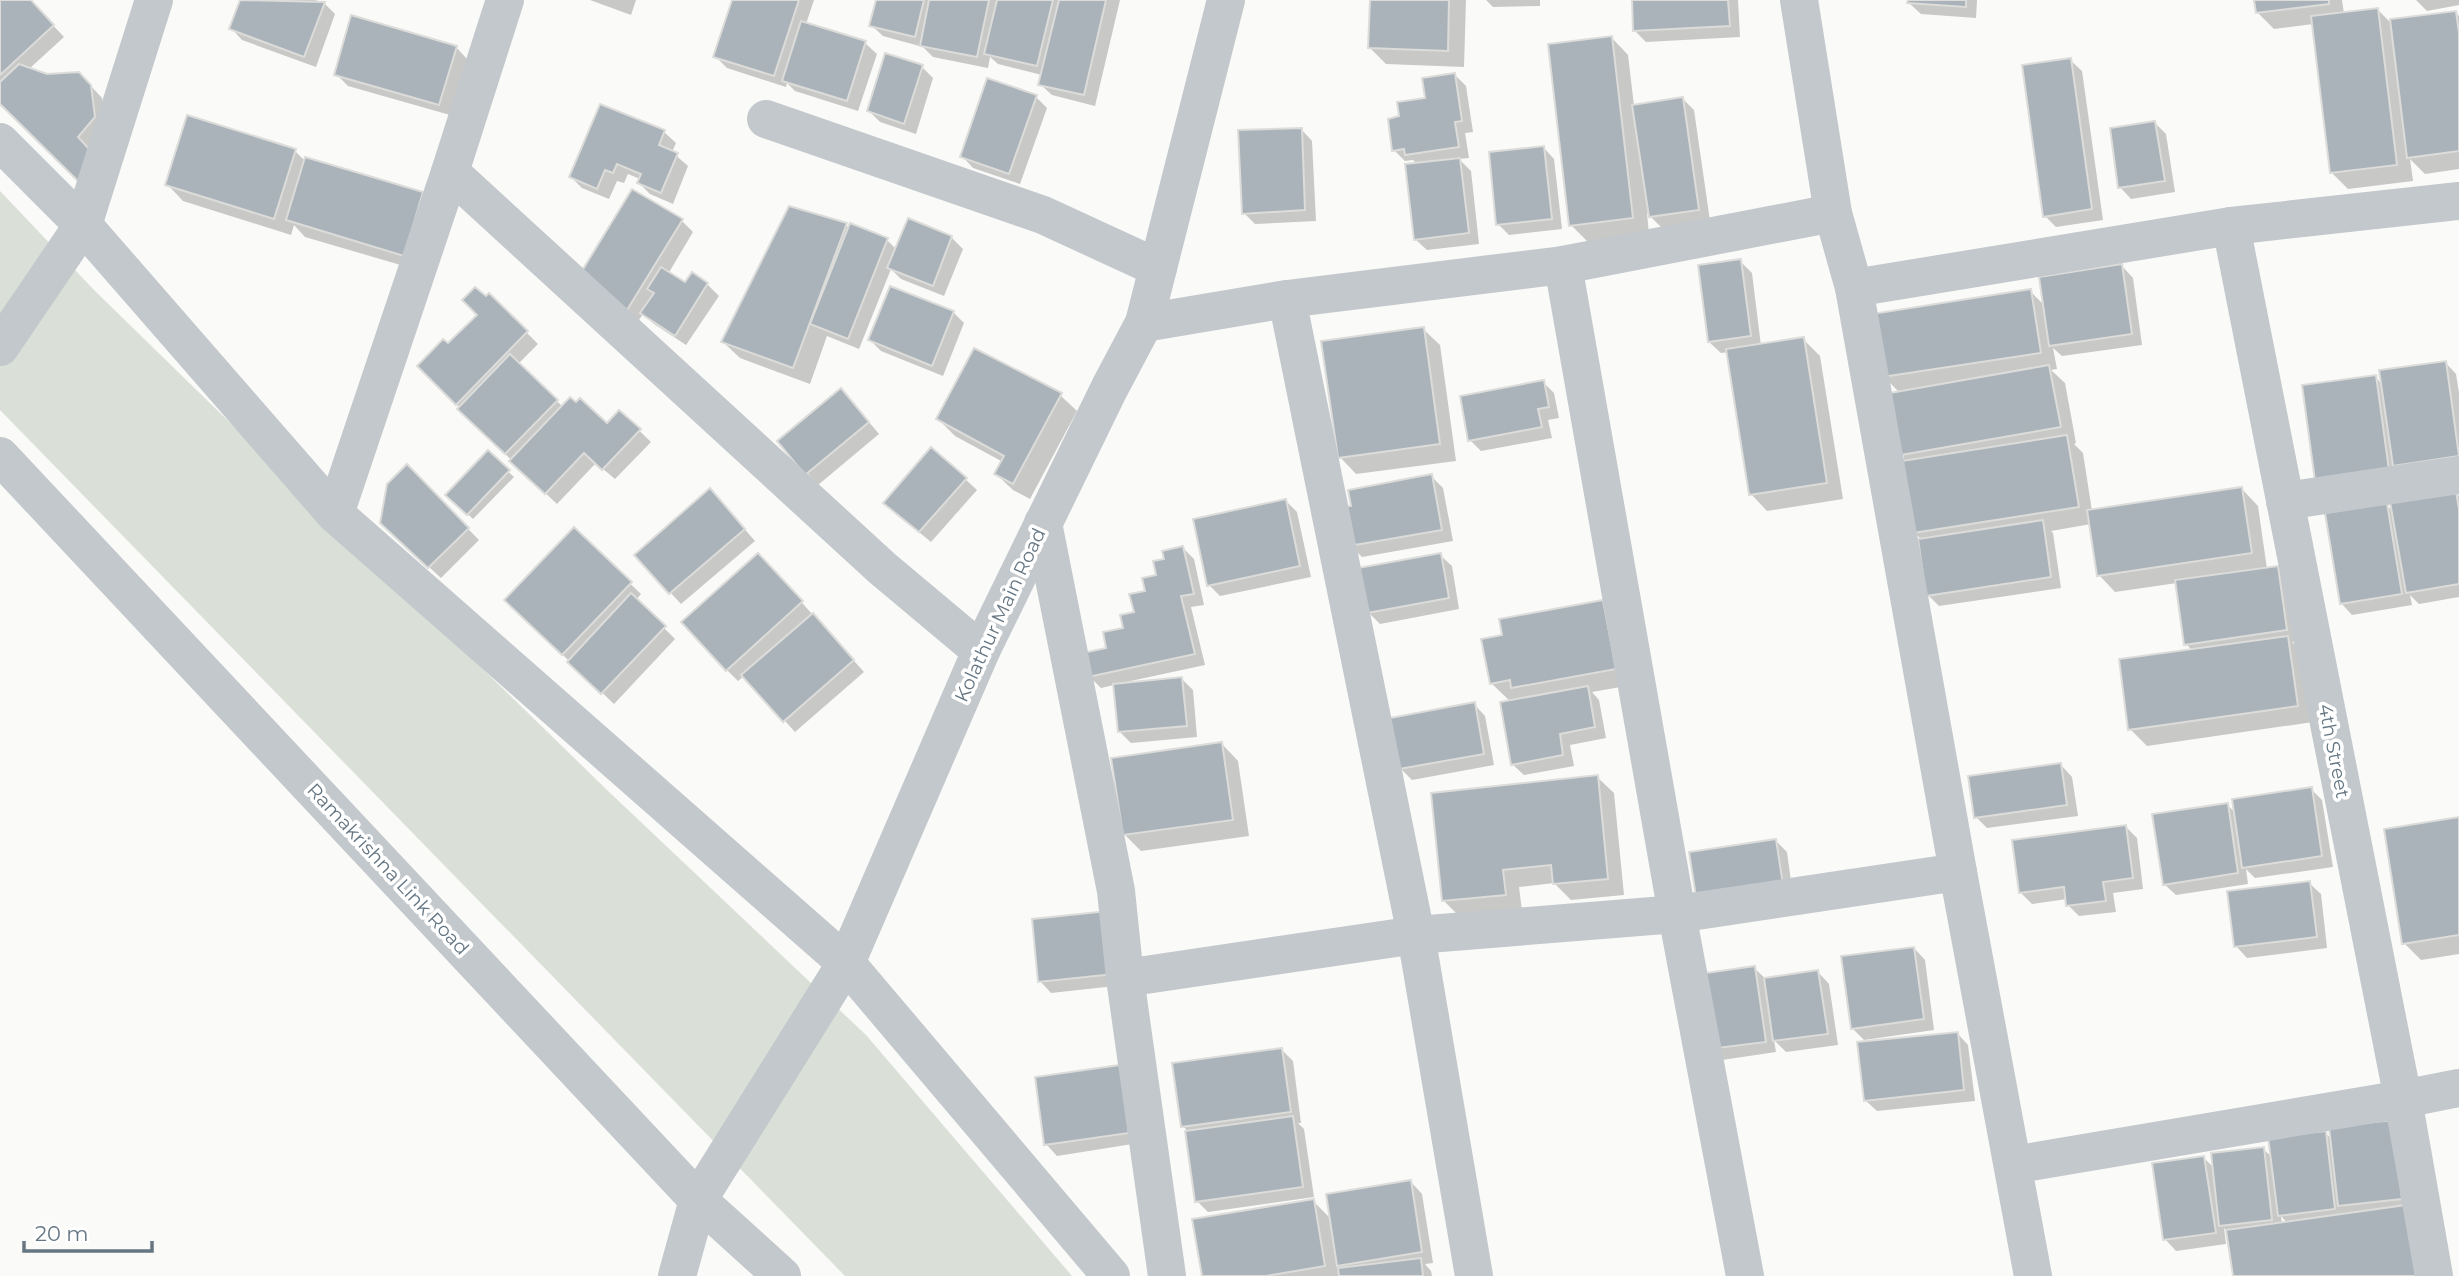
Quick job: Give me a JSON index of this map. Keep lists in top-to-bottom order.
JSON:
{
  "streets": {
    "street": ["Kolathur Main Road", "4th Street", "Ramakrishna Link Road"]
  },
  "crossings": [
    ["Kolathur Main Road", "Ramakrishna Link Road"]
  ],
  "scale_bar": "20 m"
}
